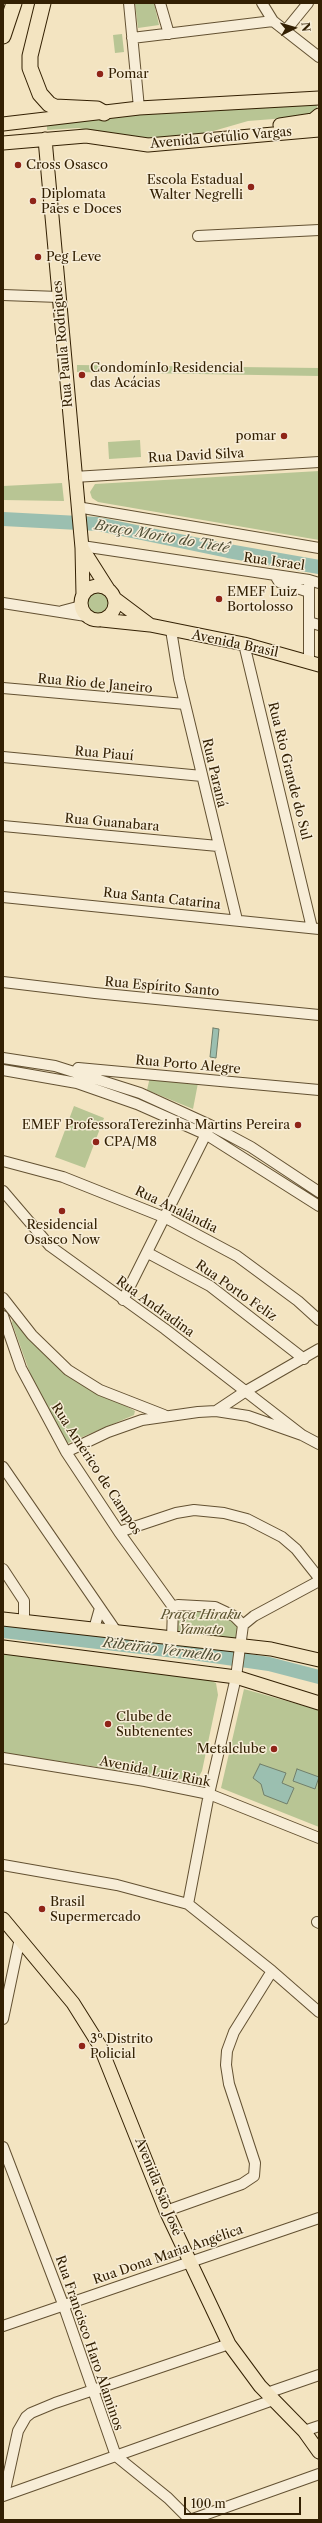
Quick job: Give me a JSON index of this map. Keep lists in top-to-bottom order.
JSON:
{
  "streets": {
    "main road": [
      "Avenida Getúlio Vargas",
      "Rua Paula Rodrigues",
      "Avenida Brasil",
      "Avenida São José"
    ],
    "street": [
      "Rua David Silva",
      "Rua Israel",
      "Rua Rio de Janeiro",
      "Rua Piauí",
      "Rua Rio Grande do Sul",
      "Rua Paraná",
      "Rua Guanabara",
      "Rua Santa Catarina",
      "Rua Espírito Santo",
      "Rua Porto Alegre",
      "Rua Analândia",
      "Rua Porto Feliz",
      "Rua Andradina",
      "Rua Américo de Campos",
      "Avenida Luiz Rink",
      "Rua Dona Maria Angélica",
      "Rua Francisco Haro Alaminos"
    ]
  },
  "crossings": [
    ["Avenida Getúlio Vargas", "Rua Paula Rodrigues"],
    ["Rua Paula Rodrigues", "Rua David Silva"],
    ["Rua Paula Rodrigues", "Rua Israel"],
    ["Rua Paula Rodrigues", "Avenida Brasil"],
    ["Avenida Brasil", "Rua Rio Grande do Sul"],
    ["Avenida Brasil", "Rua Paraná"],
    ["Rua Rio de Janeiro", "Rua Paraná"],
    ["Rua Piauí", "Rua Paraná"],
    ["Rua Rio Grande do Sul", "Rua Santa Catarina"],
    ["Rua Paraná", "Rua Guanabara"],
    ["Rua Paraná", "Rua Santa Catarina"],
    ["Avenida São José", "Rua Dona Maria Angélica"],
    ["Rua Dona Maria Angélica", "Rua Francisco Haro Alaminos"]
  ],
  "water": ["Braço Morto do Tietê", "Ribeirão Vermelho"],
  "parks": ["Praça Hiraku Yamato"],
  "places": [
    "Pomar",
    "Cross Osasco",
    "Escola Estadual Walter Negrelli",
    "Diplomata Pães e Doces",
    "Peg Leve",
    "CondomínIo Residencial das Acácias",
    "pomar",
    "EMEF Luiz Bortolosso",
    "EMEF ProfessoraTerezinha Martins Pereira",
    "CPA/M8",
    "Residencial Osasco Now",
    "Clube de Subtenentes",
    "Metalclube",
    "Brasil Supermercado",
    "3º Distrito Policial"
  ],
  "scale_bar": "100 m",
  "north": "right"
}
